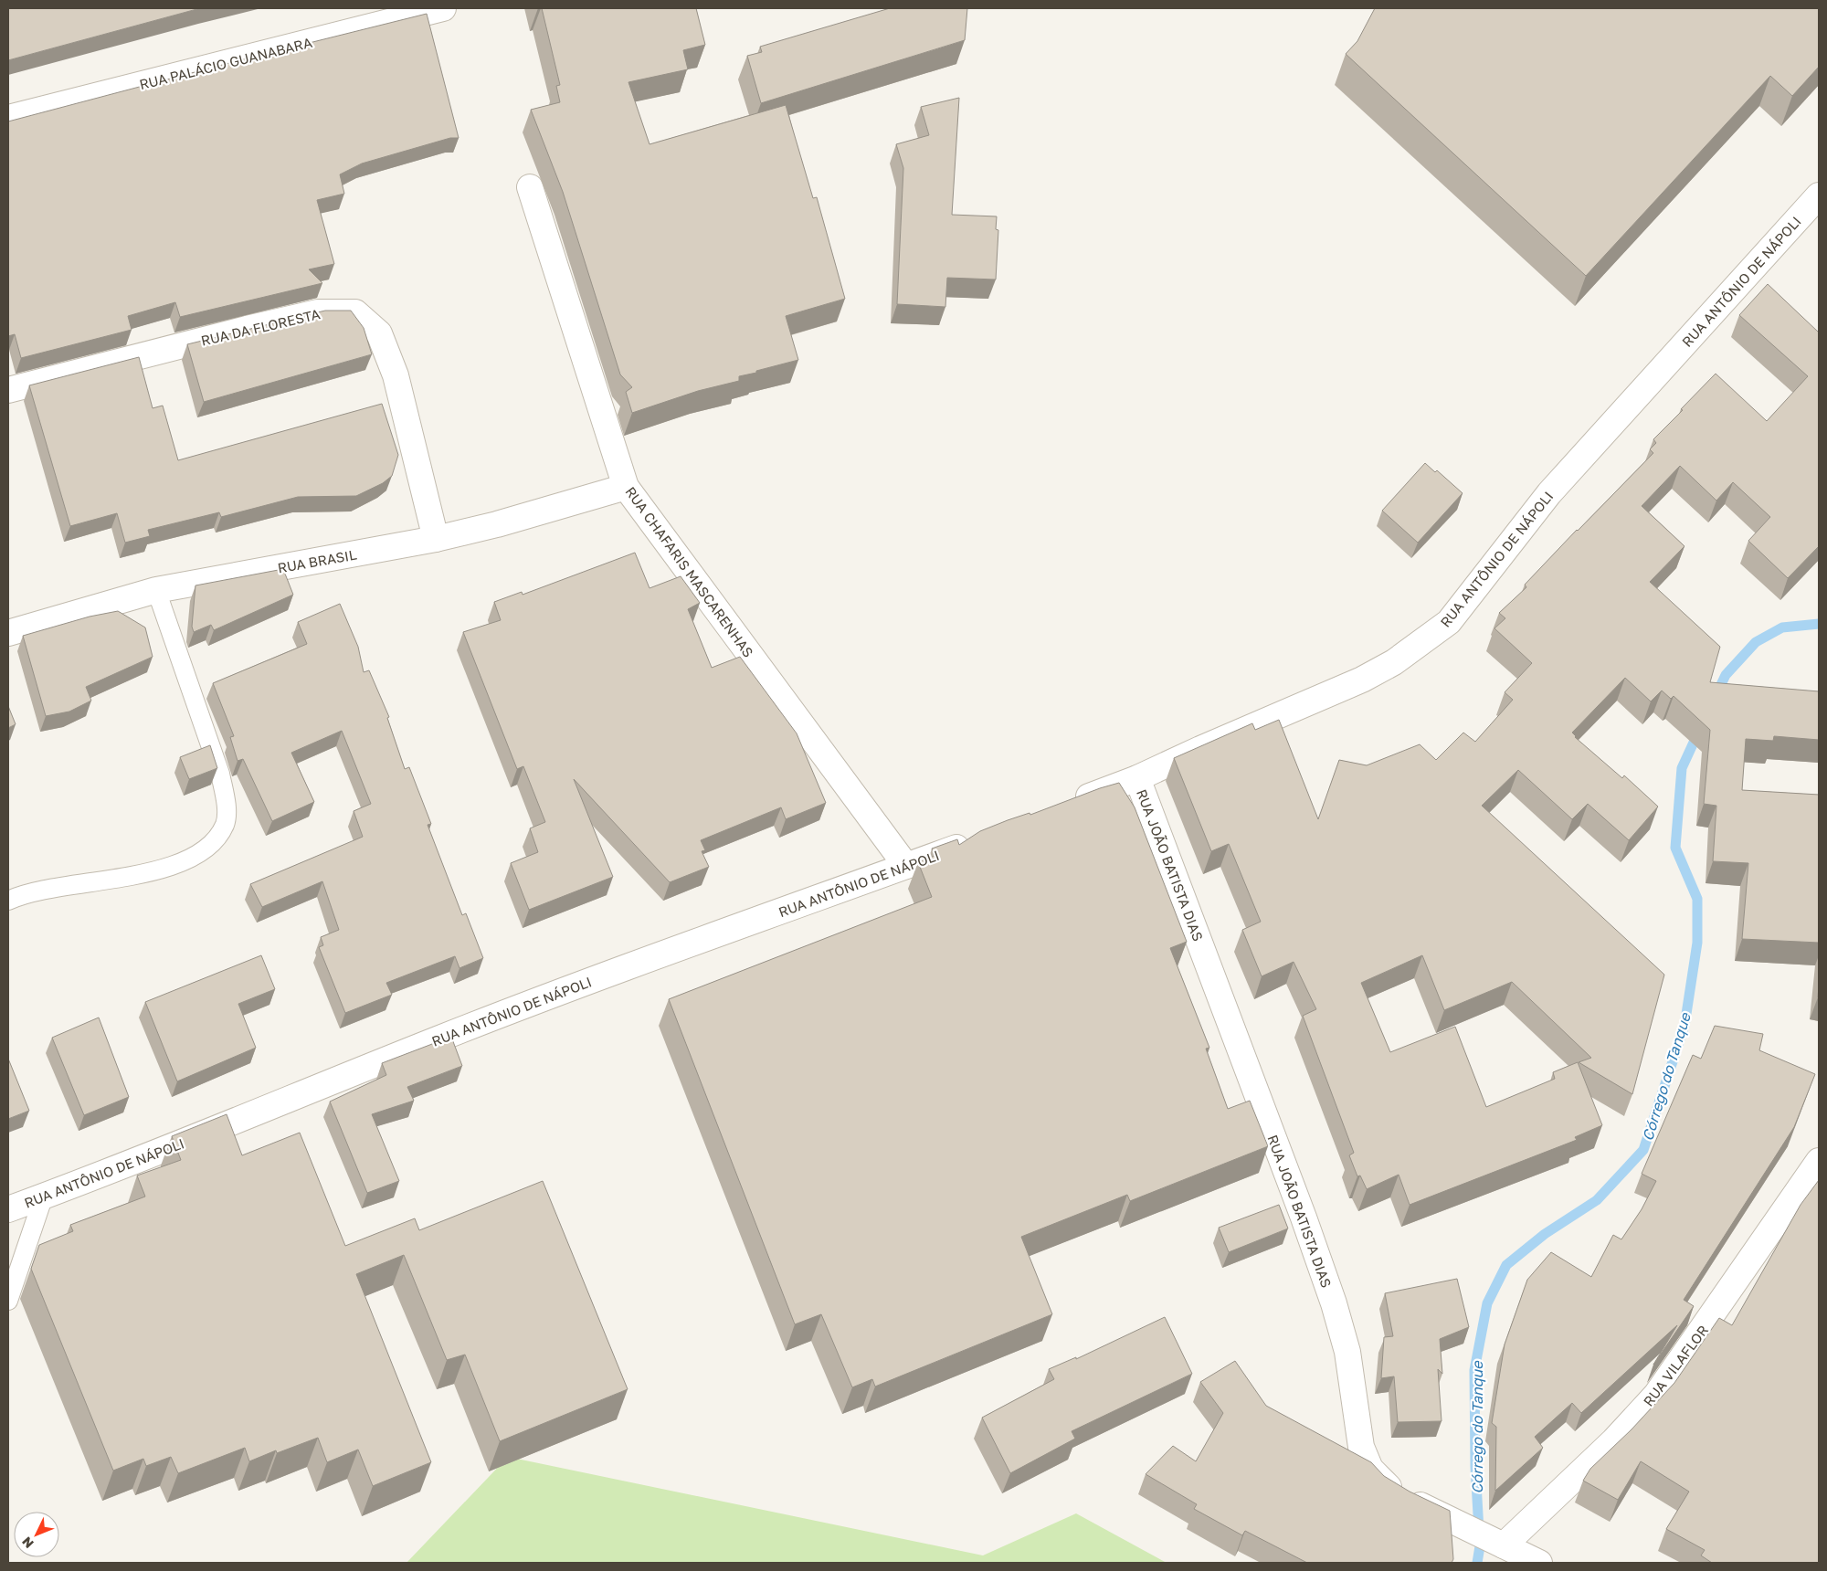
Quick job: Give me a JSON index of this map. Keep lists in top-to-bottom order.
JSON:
{
  "streets": {
    "street": [
      "RUA PALÁCIO GUANABARA",
      "RUA ANTÔNIO DE NÁPOLI",
      "RUA DA FLORESTA",
      "RUA BRASIL",
      "RUA CHAFARIS MASCARENHAS",
      "RUA JOÃO BATISTA DIAS",
      "RUA VILAFLOR"
    ]
  },
  "crossings": [
    ["RUA ANTÔNIO DE NÁPOLI", "RUA CHAFARIS MASCARENHAS"],
    ["RUA ANTÔNIO DE NÁPOLI", "RUA JOÃO BATISTA DIAS"],
    ["RUA DA FLORESTA", "RUA BRASIL"],
    ["RUA BRASIL", "RUA CHAFARIS MASCARENHAS"],
    ["RUA JOÃO BATISTA DIAS", "RUA VILAFLOR"]
  ],
  "water": ["Córrego do Tanque"],
  "north": "bottom left"
}
